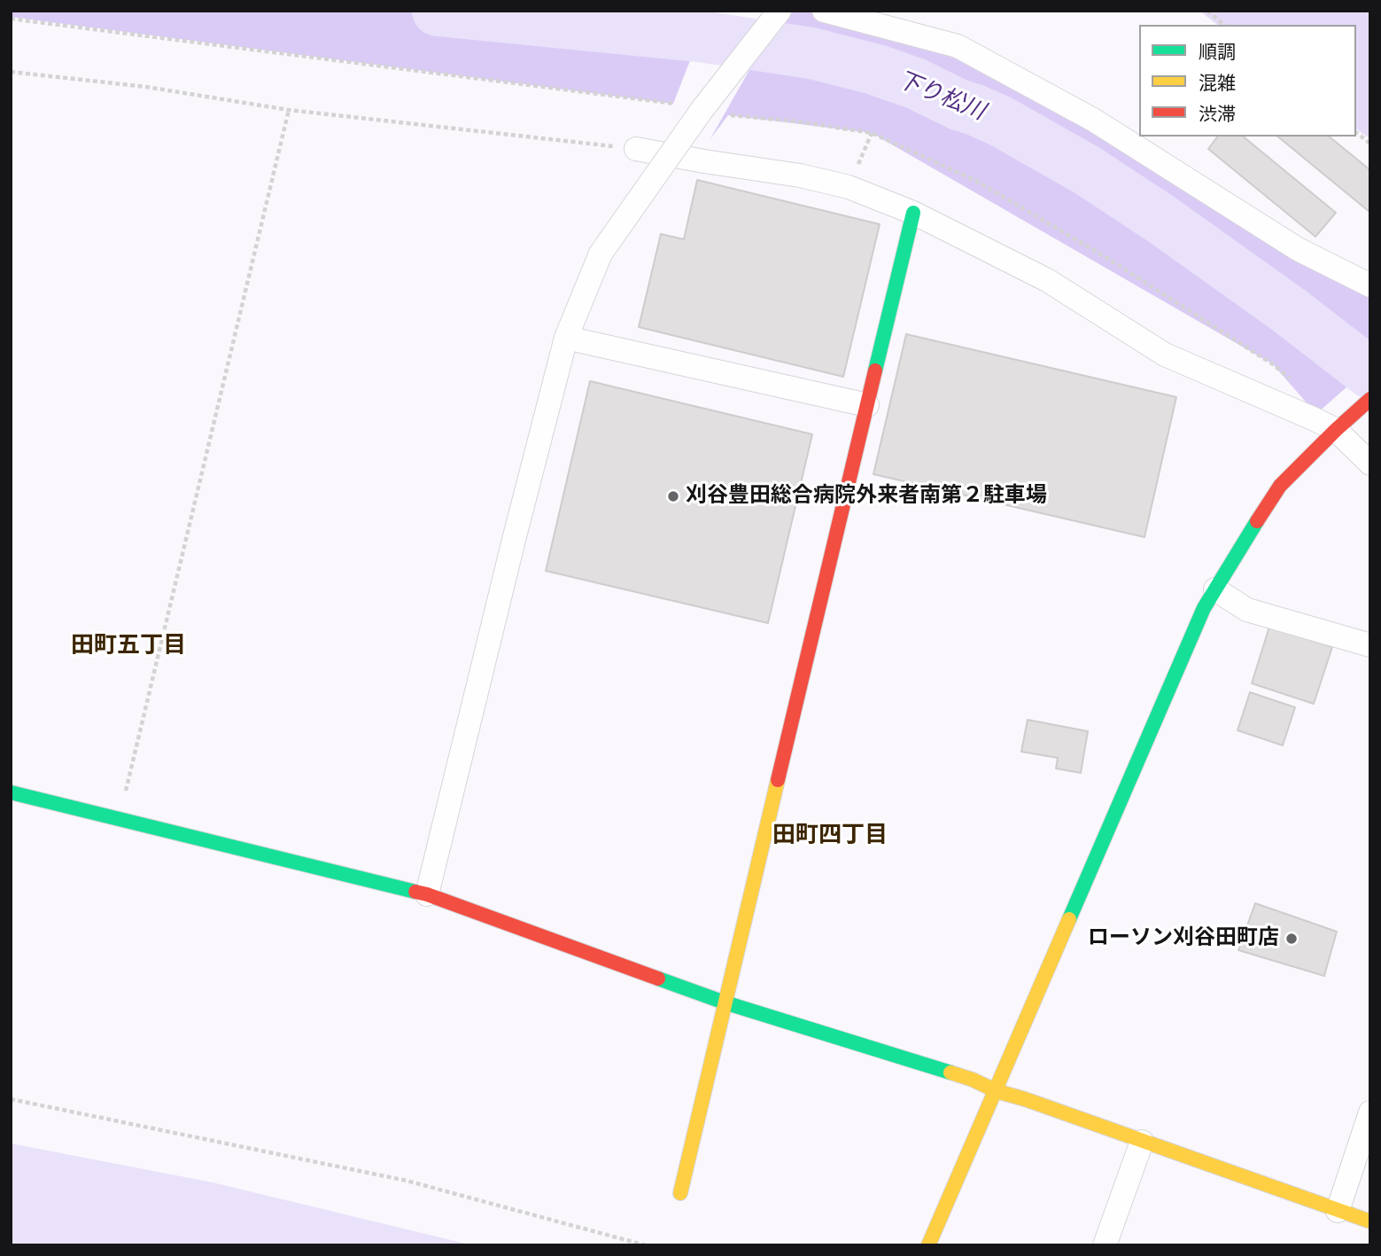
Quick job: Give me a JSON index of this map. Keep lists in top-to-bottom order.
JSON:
{
  "districts": ["田町五丁目", "田町四丁目"],
  "water": ["下り松川"],
  "places": ["刈谷豊田総合病院外来者南第２駐車場", "ローソン刈谷田町店"],
  "legend": ["順調", "混雑", "渋滞"]
}
